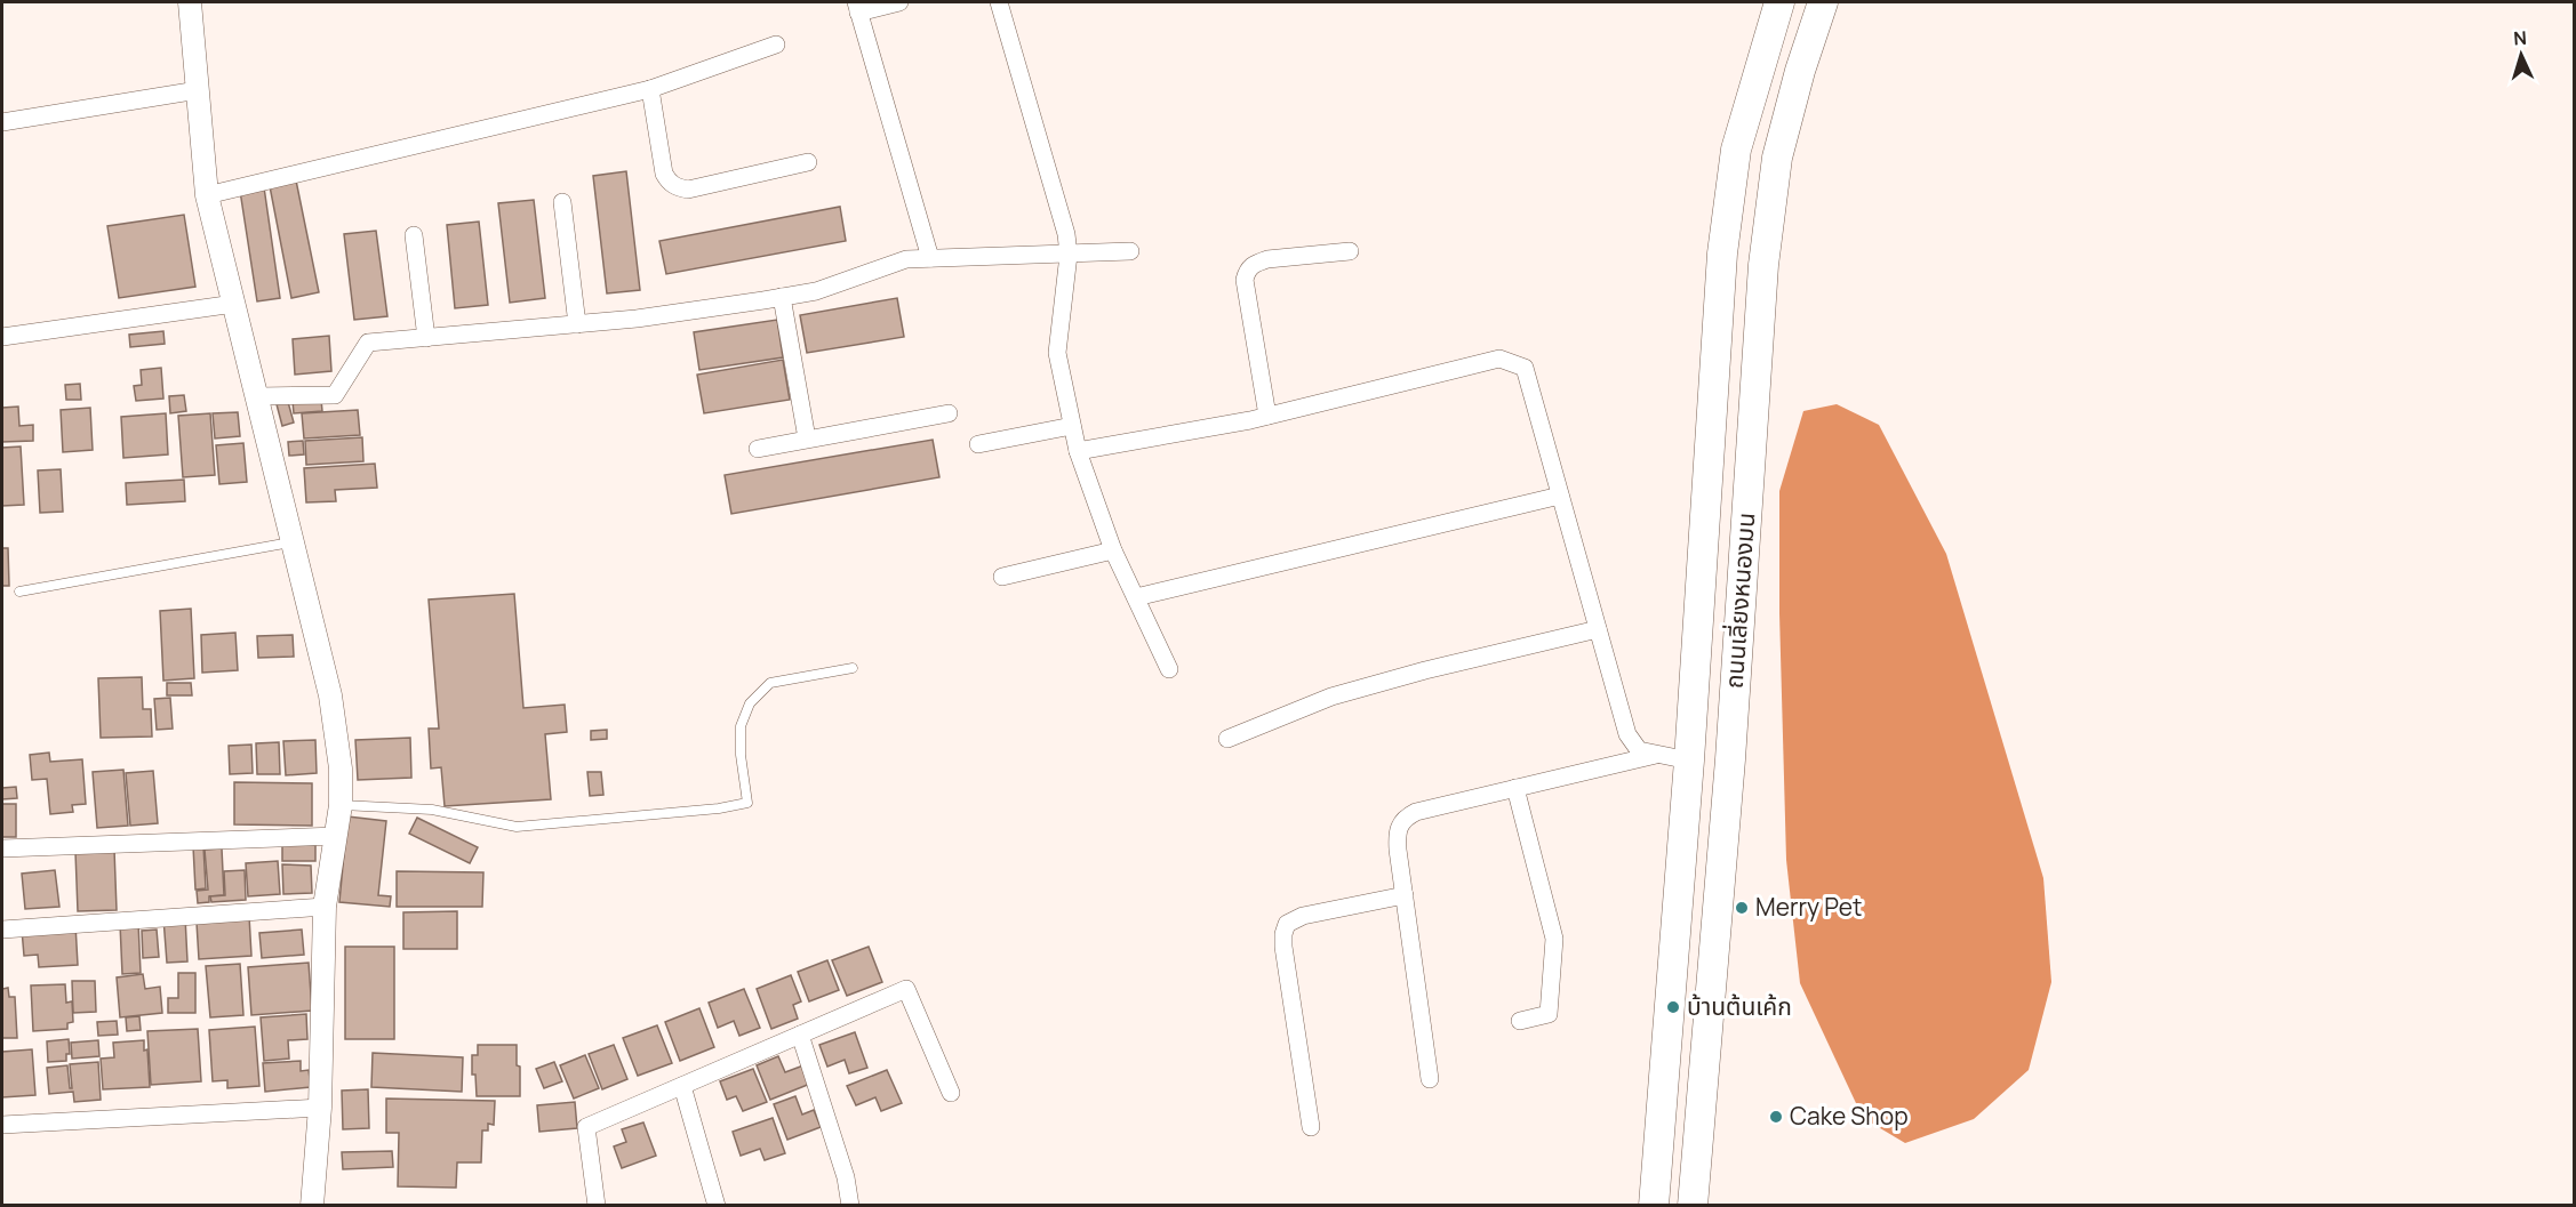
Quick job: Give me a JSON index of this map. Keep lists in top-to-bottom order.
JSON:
{
  "streets": {
    "highway": ["ถนนเลี่ยงหนองมน"]
  },
  "places": ["Merry Pet", "บ้านต้นเค้ก", "Cake Shop"],
  "north": "top"
}
